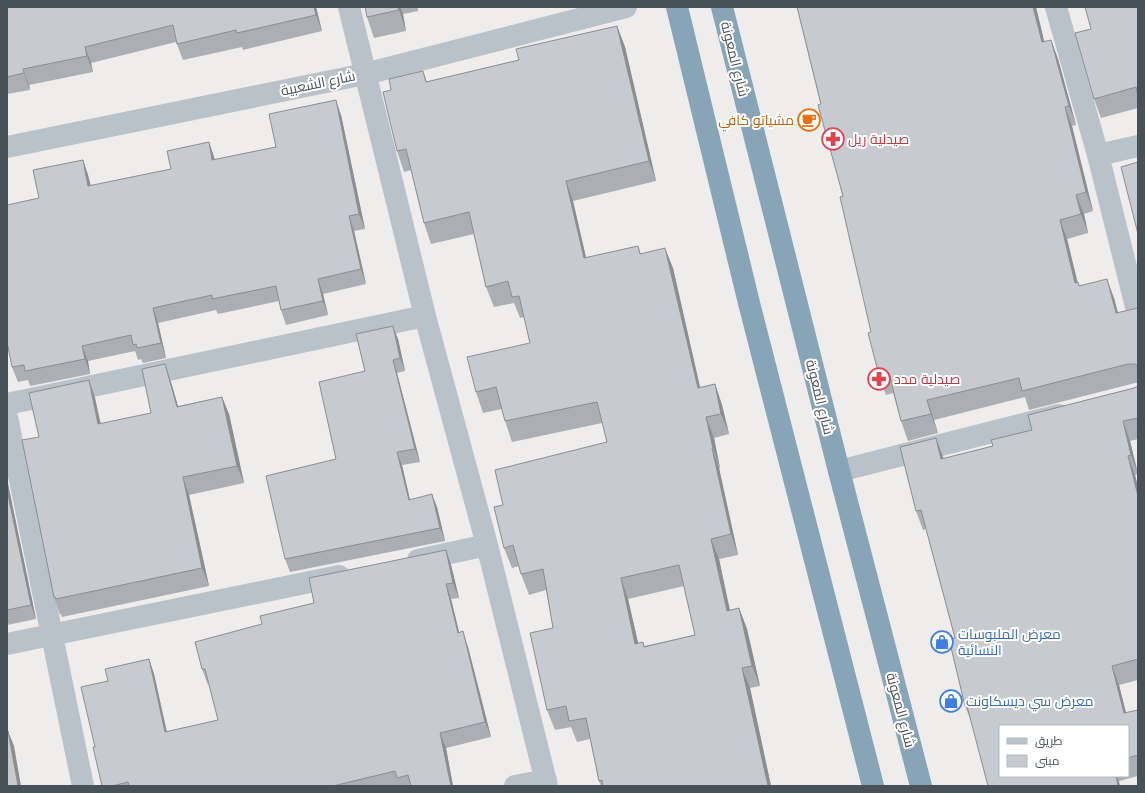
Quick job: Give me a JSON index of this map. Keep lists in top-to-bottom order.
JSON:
{
  "streets": {
    "highway": ["شارع المعونة"],
    "street": ["شارع الشعبية"]
  },
  "places": {
    "cafe": ["مشياتو كافي"],
    "pharmacy": ["صيدلية ريل", "صيدلية مدد"],
    "shop": ["معرض الملبوسات النسائية", "معرض سي ديسكاونت"]
  },
  "legend": ["طريق", "مبنى"]
}
